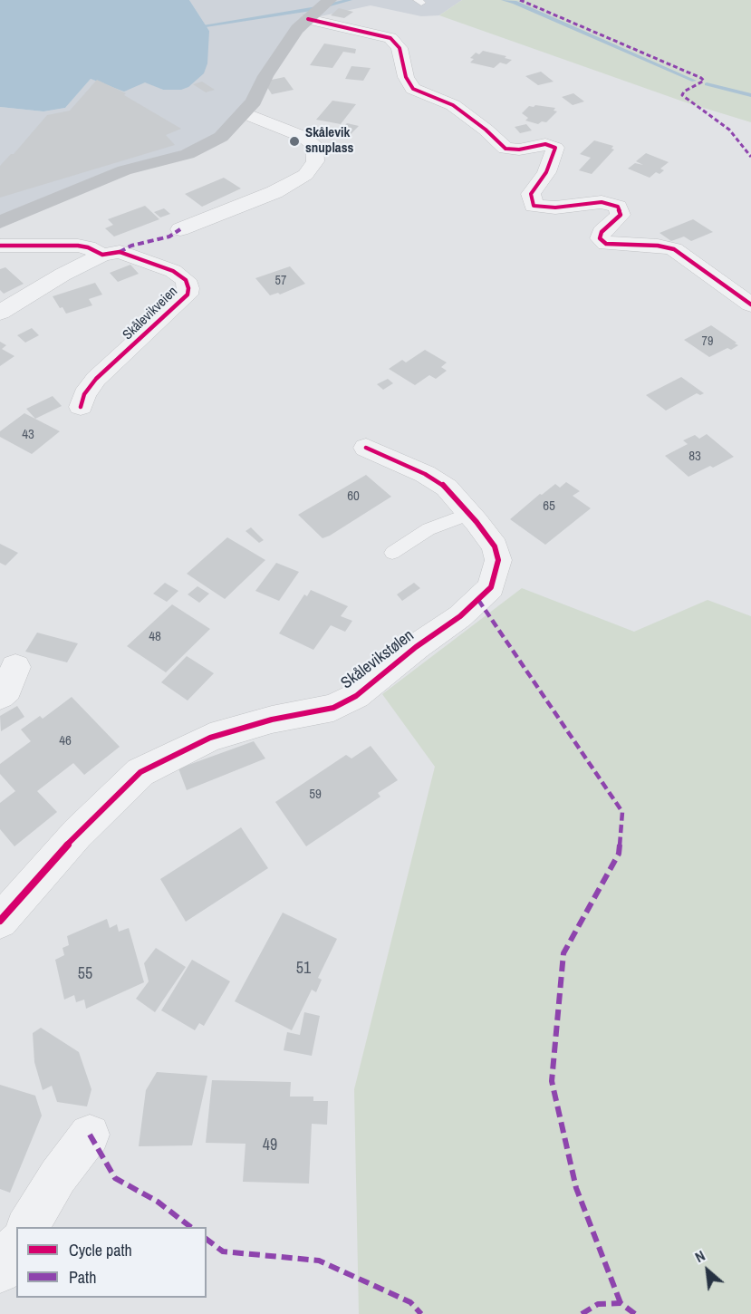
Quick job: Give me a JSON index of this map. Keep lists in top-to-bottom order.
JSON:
{
  "streets": {
    "street": ["Skålevikveien", "Skålevikstølen"]
  },
  "places": ["Skålevik snuplass"],
  "house_numbers": [
    "57",
    "79",
    "43",
    "83",
    "60",
    "65",
    "48",
    "46",
    "59",
    "51",
    "55",
    "49"
  ],
  "legend": ["Cycle path", "Path"],
  "north": "top left"
}
